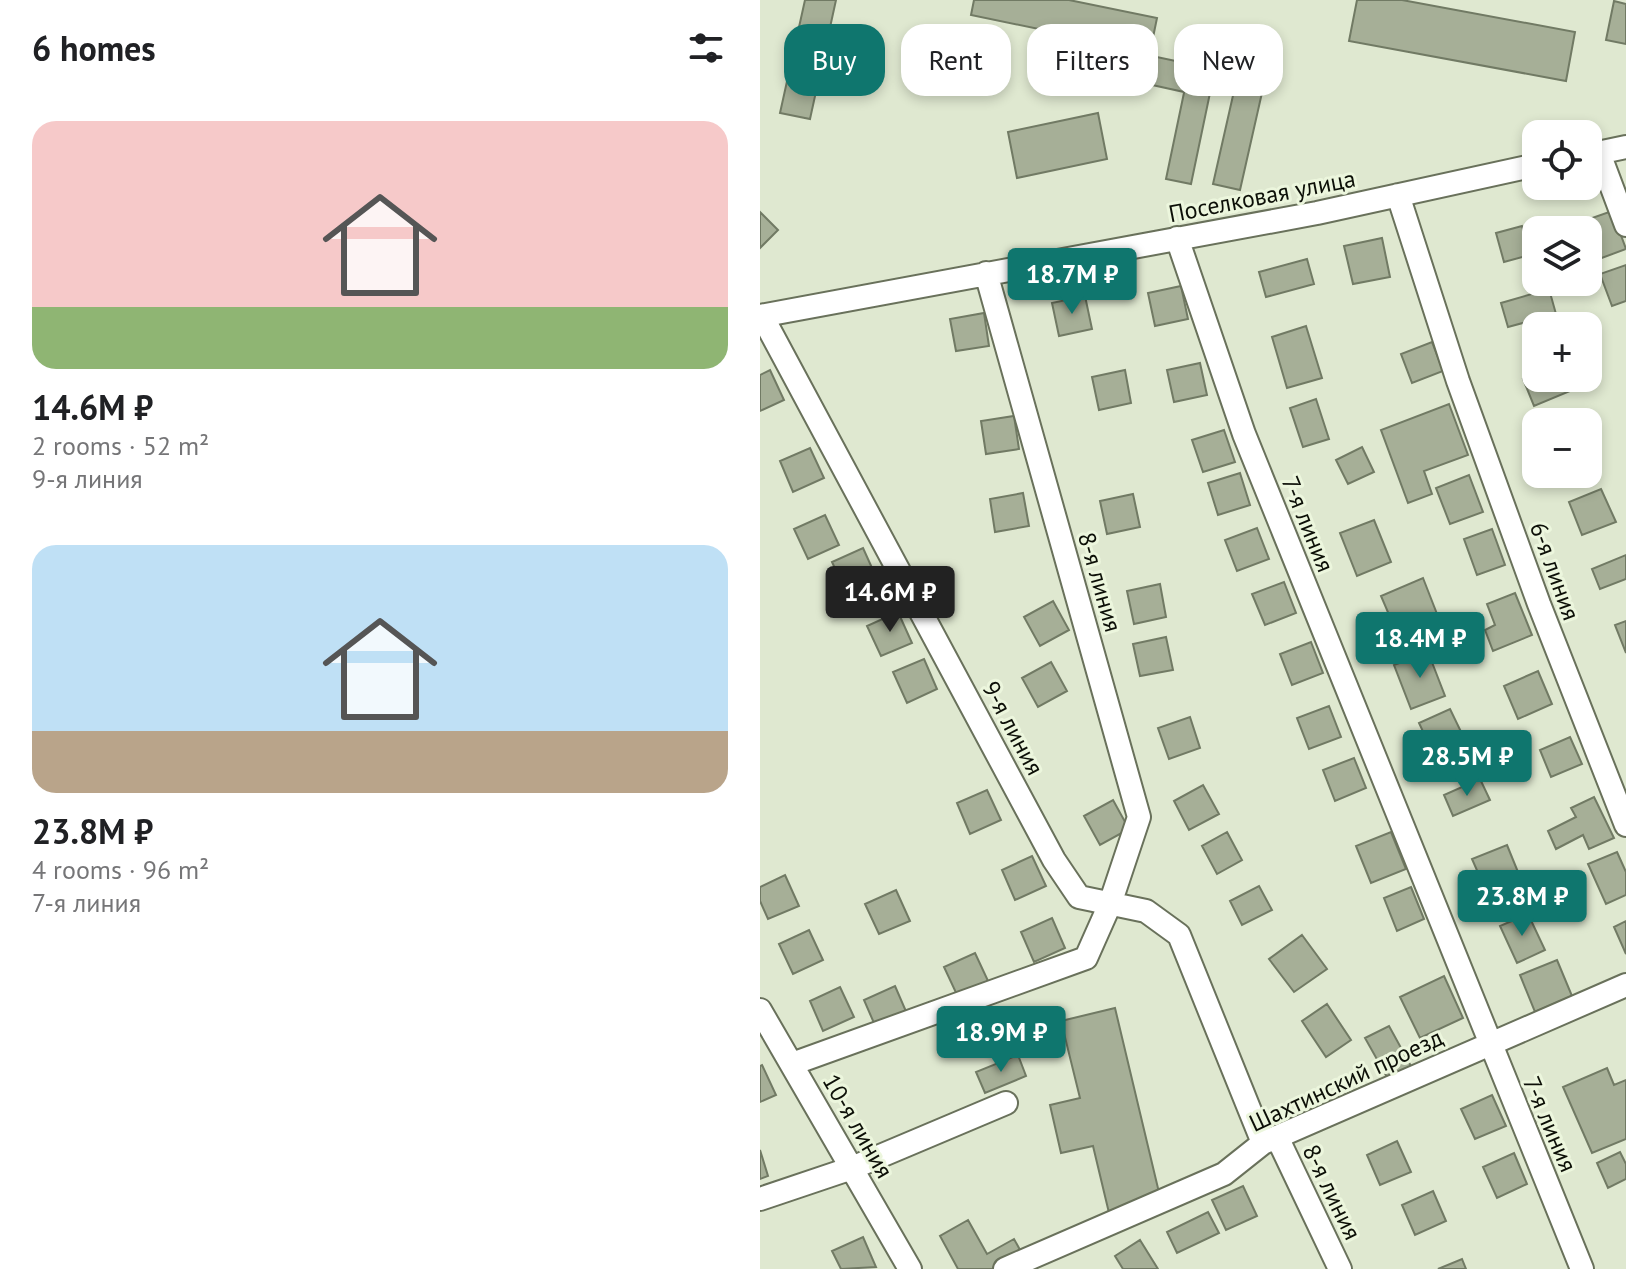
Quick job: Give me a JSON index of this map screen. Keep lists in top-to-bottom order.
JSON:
{
  "streets": {
    "street": [
      "Поселковая улица",
      "7-я линия",
      "6-я линия",
      "8-я линия",
      "9-я линия",
      "Шахтинский проезд",
      "10-я линия"
    ]
  },
  "crossings": [
    ["Поселковая улица", "7-я линия"],
    ["Поселковая улица", "6-я линия"],
    ["Поселковая улица", "8-я линия"],
    ["Поселковая улица", "9-я линия"],
    ["7-я линия", "Шахтинский проезд"],
    ["8-я линия", "9-я линия"],
    ["8-я линия", "Шахтинский проезд"],
    ["8-я линия", "10-я линия"]
  ],
  "page": {
    "heading": "6 homes",
    "chip": [
      "Buy",
      "Rent",
      "Filters",
      "New"
    ],
    "list": [
      {
        "name": "14.6M ₽",
        "note": "2 rooms · 52 m² · 9-я линия"
      },
      {
        "name": "23.8M ₽",
        "note": "4 rooms · 96 m² · 7-я линия"
      }
    ],
    "map_buttons": ["+", "−"],
    "price": [
      "18.7M ₽",
      "14.6M ₽",
      "18.4M ₽",
      "28.5M ₽",
      "23.8M ₽",
      "18.9M ₽"
    ]
  }
}
